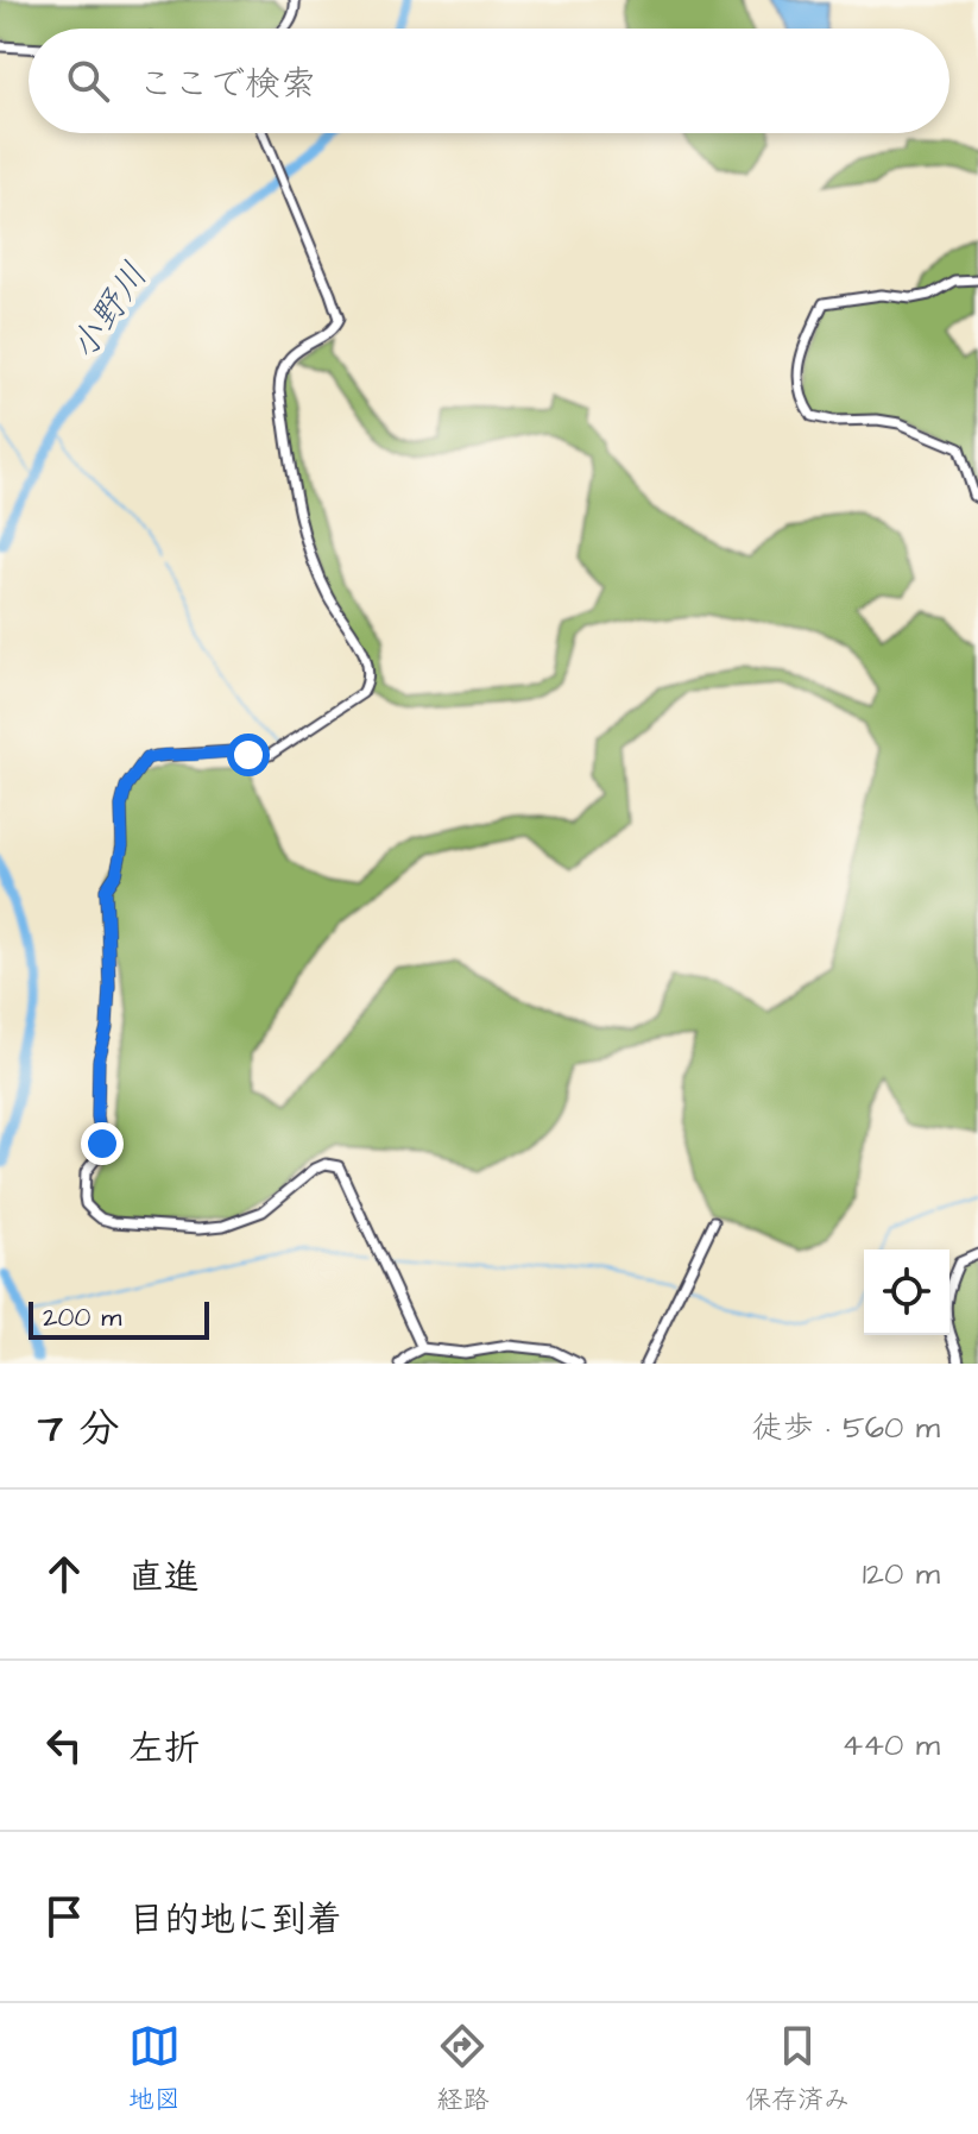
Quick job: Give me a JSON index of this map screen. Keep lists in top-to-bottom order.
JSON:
{
  "water": ["小野川"],
  "scale_bar": "200 m",
  "page": {
    "search": "ここで検索",
    "scale": "200 m",
    "heading": ["7 分", "徒歩 · 560 m"],
    "list": [
      ["直進", "120 m"],
      ["左折", "440 m"],
      "目的地に到着"
    ],
    "nav": ["地図", "経路", "保存済み"]
  }
}
